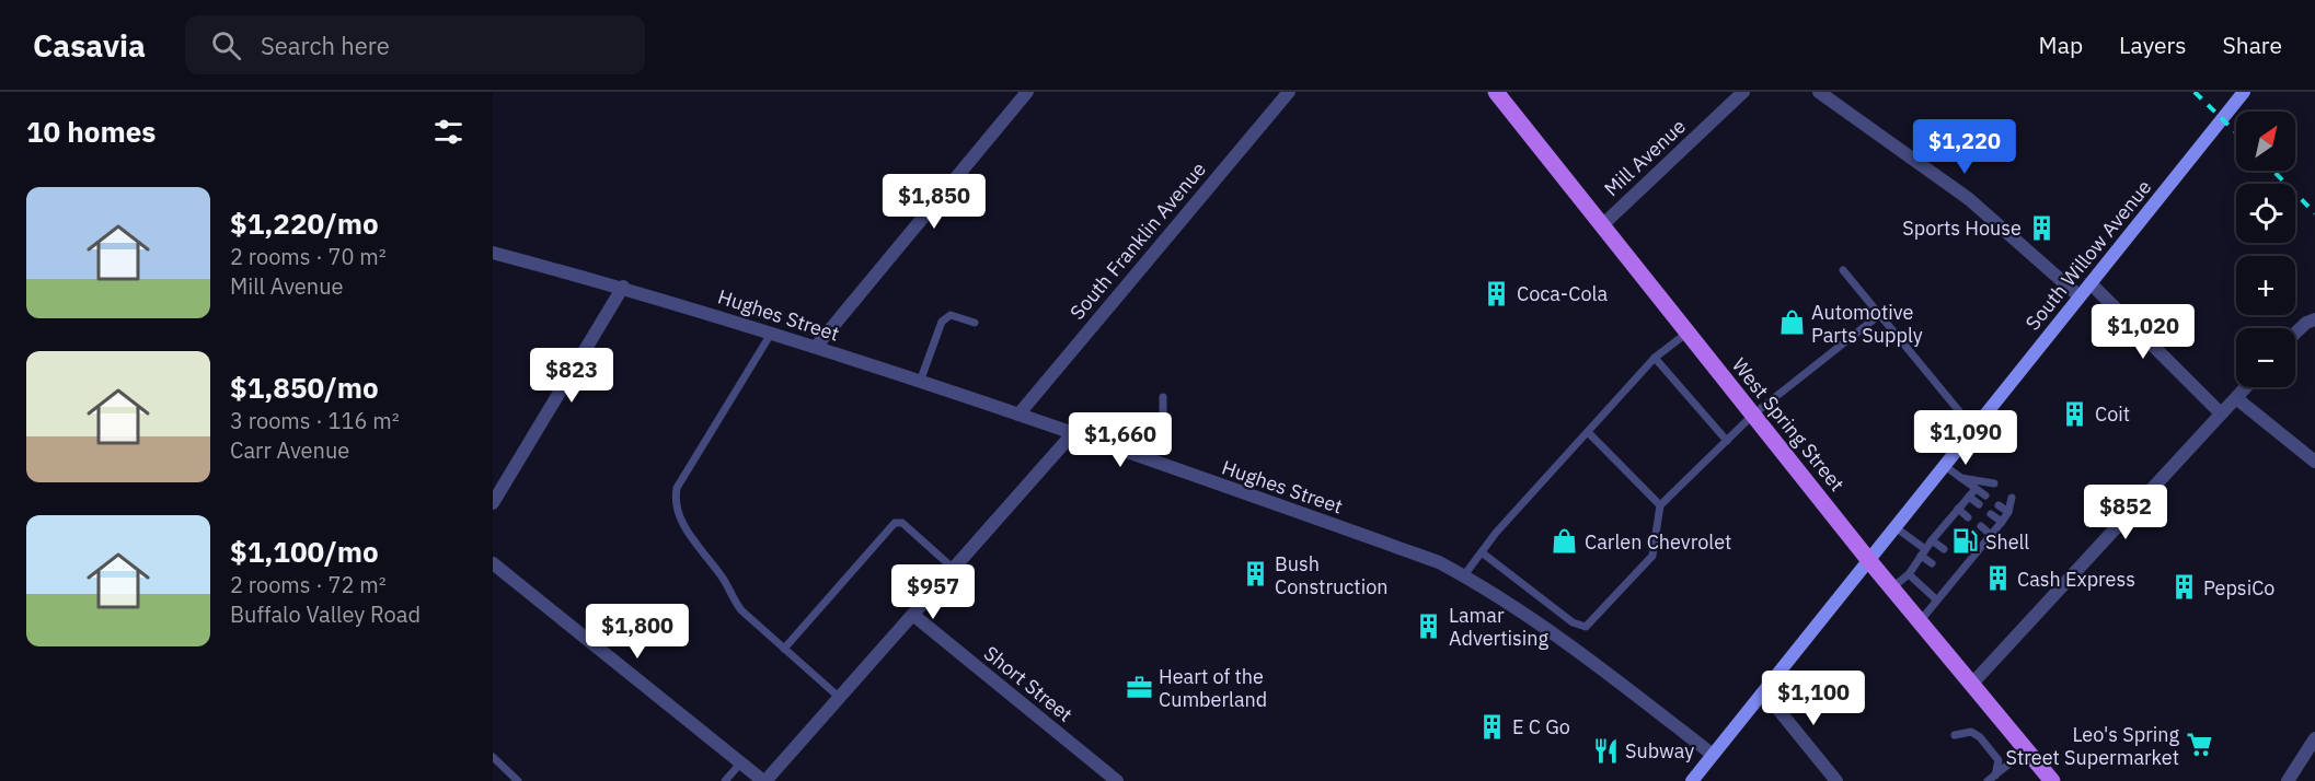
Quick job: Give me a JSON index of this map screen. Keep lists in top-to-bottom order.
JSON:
{
  "streets": {
    "main road": ["South Willow Avenue", "West Spring Street"],
    "street": [
      "Mill Avenue",
      "South Franklin Avenue",
      "Hughes Street",
      "Short Street"
    ]
  },
  "crossings": [
    ["Mill Avenue", "West Spring Street"],
    ["South Franklin Avenue", "Hughes Street"],
    ["South Willow Avenue", "Hughes Street"],
    ["South Willow Avenue", "West Spring Street"]
  ],
  "places": {
    "building": [
      "Sports House",
      "Coca-Cola",
      "Coit",
      "Bush Construction",
      "Cash Express",
      "PepsiCo",
      "Lamar Advertising",
      "E C Go"
    ],
    "shop": ["Automotive Parts Supply", "Carlen Chevrolet"],
    "fuel station": ["Shell"],
    "office": ["Heart of the Cumberland"],
    "supermarket": ["Leo's Spring Street Supermarket"],
    "restaurant": ["Subway"]
  },
  "north": "top right",
  "page": {
    "header": "Casavia",
    "search": "Search here",
    "nav": ["Map", "Layers", "Share"],
    "heading": "10 homes",
    "map_buttons": ["+", "−"],
    "price": [
      "$1,220",
      "$1,850",
      "$1,020",
      "$823",
      "$1,090",
      "$1,660",
      "$852",
      "$957",
      "$1,800",
      "$1,100"
    ],
    "list": [
      {
        "name": "$1,220/mo",
        "note": "2 rooms · 70 m² · Mill Avenue"
      },
      {
        "name": "$1,850/mo",
        "note": "3 rooms · 116 m² · Carr Avenue"
      },
      {
        "name": "$1,100/mo",
        "note": "2 rooms · 72 m² · Buffalo Valley Road"
      }
    ]
  }
}
